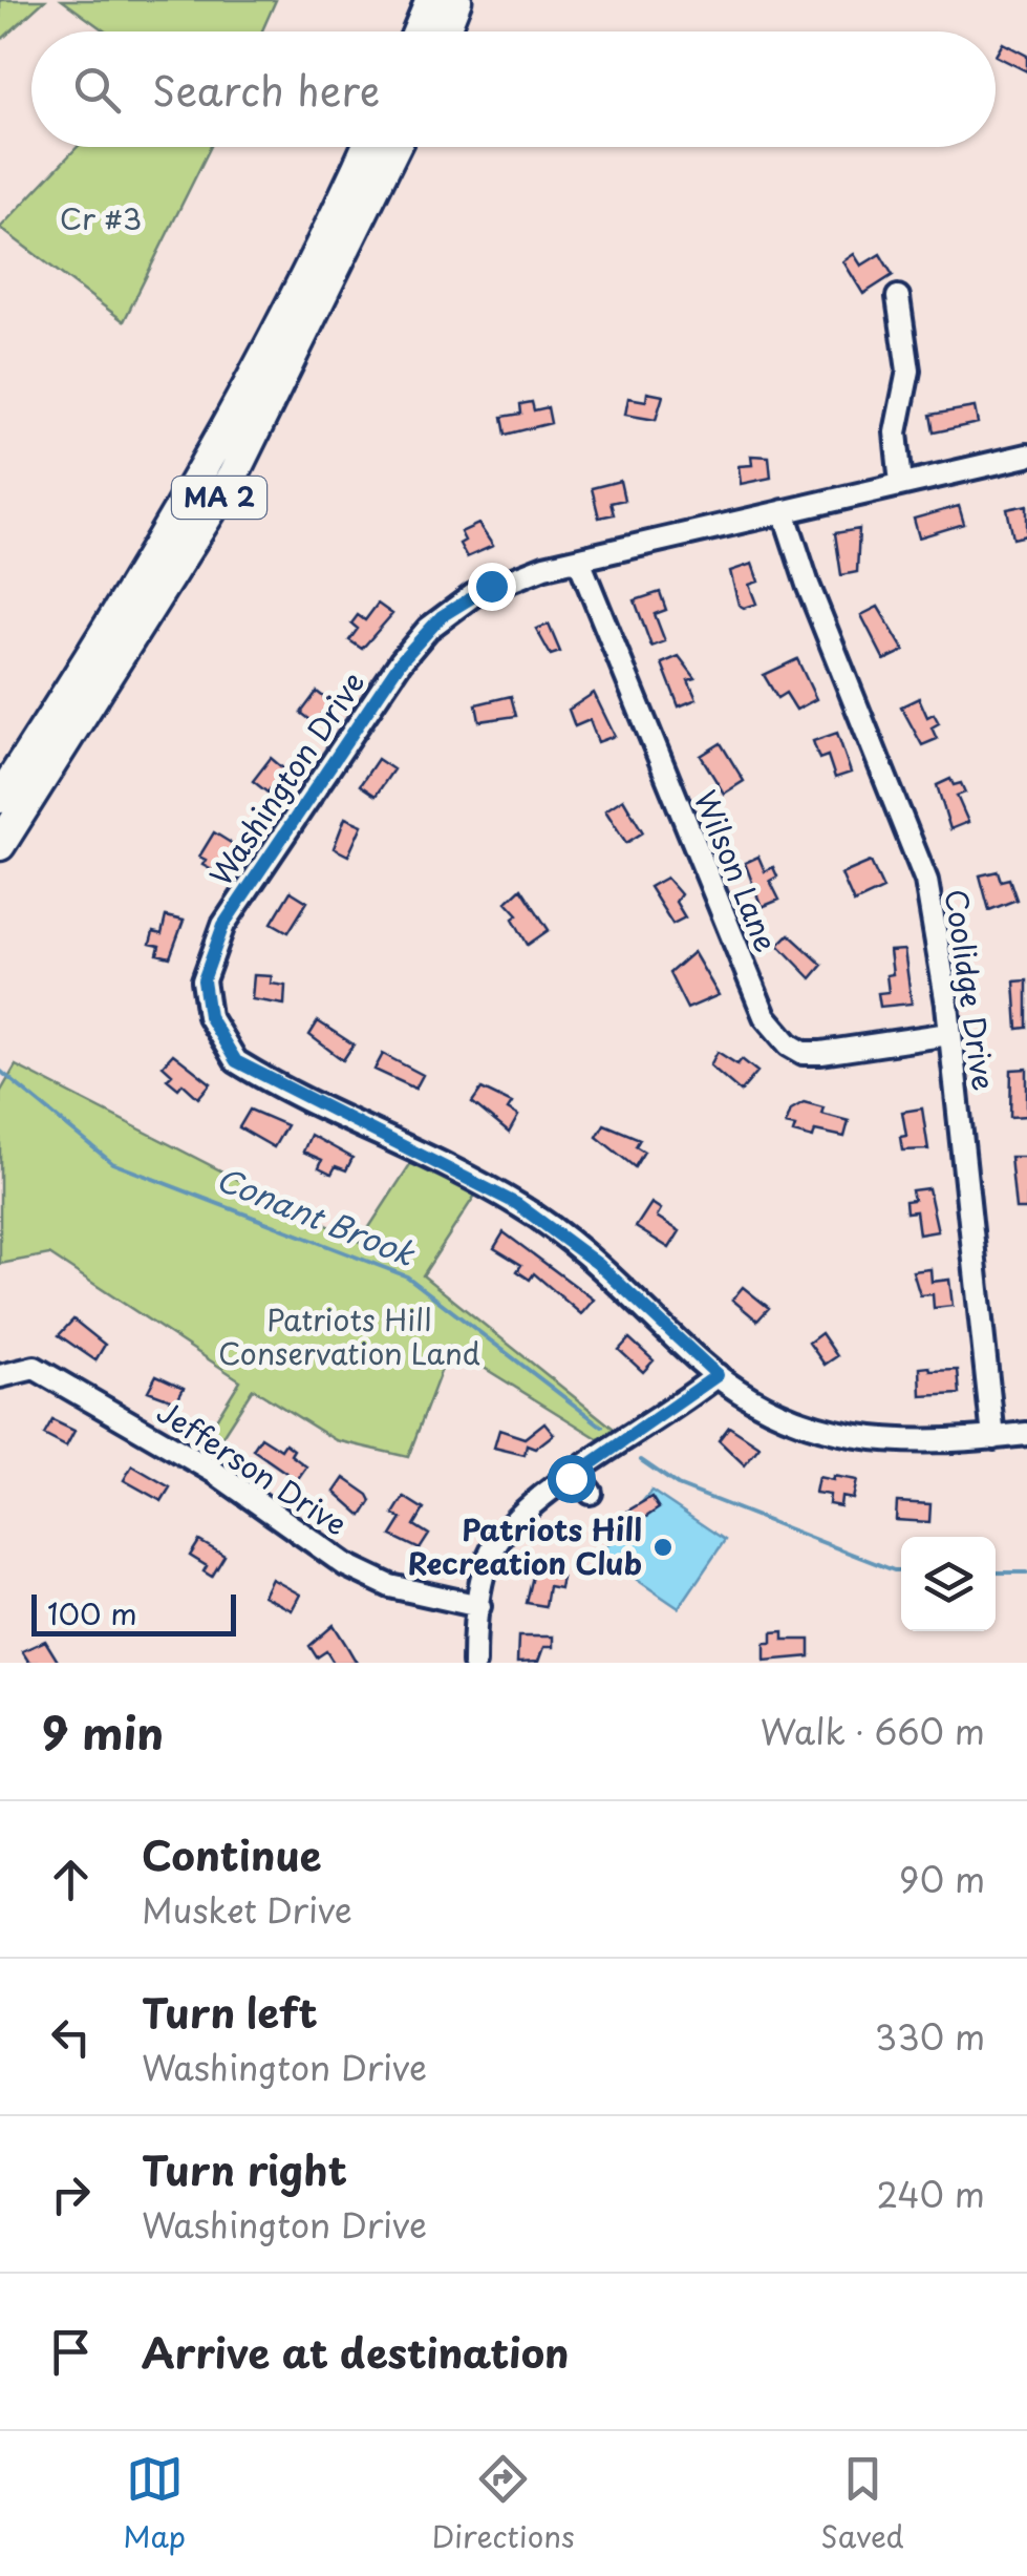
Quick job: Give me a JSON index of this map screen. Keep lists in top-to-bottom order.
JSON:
{
  "streets": {
    "highway": ["MA 2"],
    "street": [
      "Washington Drive",
      "Wilson Lane",
      "Coolidge Drive",
      "Jefferson Drive"
    ]
  },
  "crossings": [
    ["Washington Drive", "Wilson Lane"],
    ["Washington Drive", "Coolidge Drive"],
    ["Wilson Lane", "Coolidge Drive"]
  ],
  "water": ["Conant Brook"],
  "parks": ["Cr #3", "Patriots Hill Conservation Land"],
  "places": ["Patriots Hill Recreation Club"],
  "scale_bar": "100 m",
  "page": {
    "search": "Search here",
    "scale": "100 m",
    "heading": ["9 min", "Walk · 660 m"],
    "list": [
      ["Continue", "Musket Drive", "90 m"],
      ["Turn left", "Washington Drive", "330 m"],
      ["Turn right", "Washington Drive", "240 m"],
      "Arrive at destination"
    ],
    "nav": ["Map", "Directions", "Saved"]
  }
}
